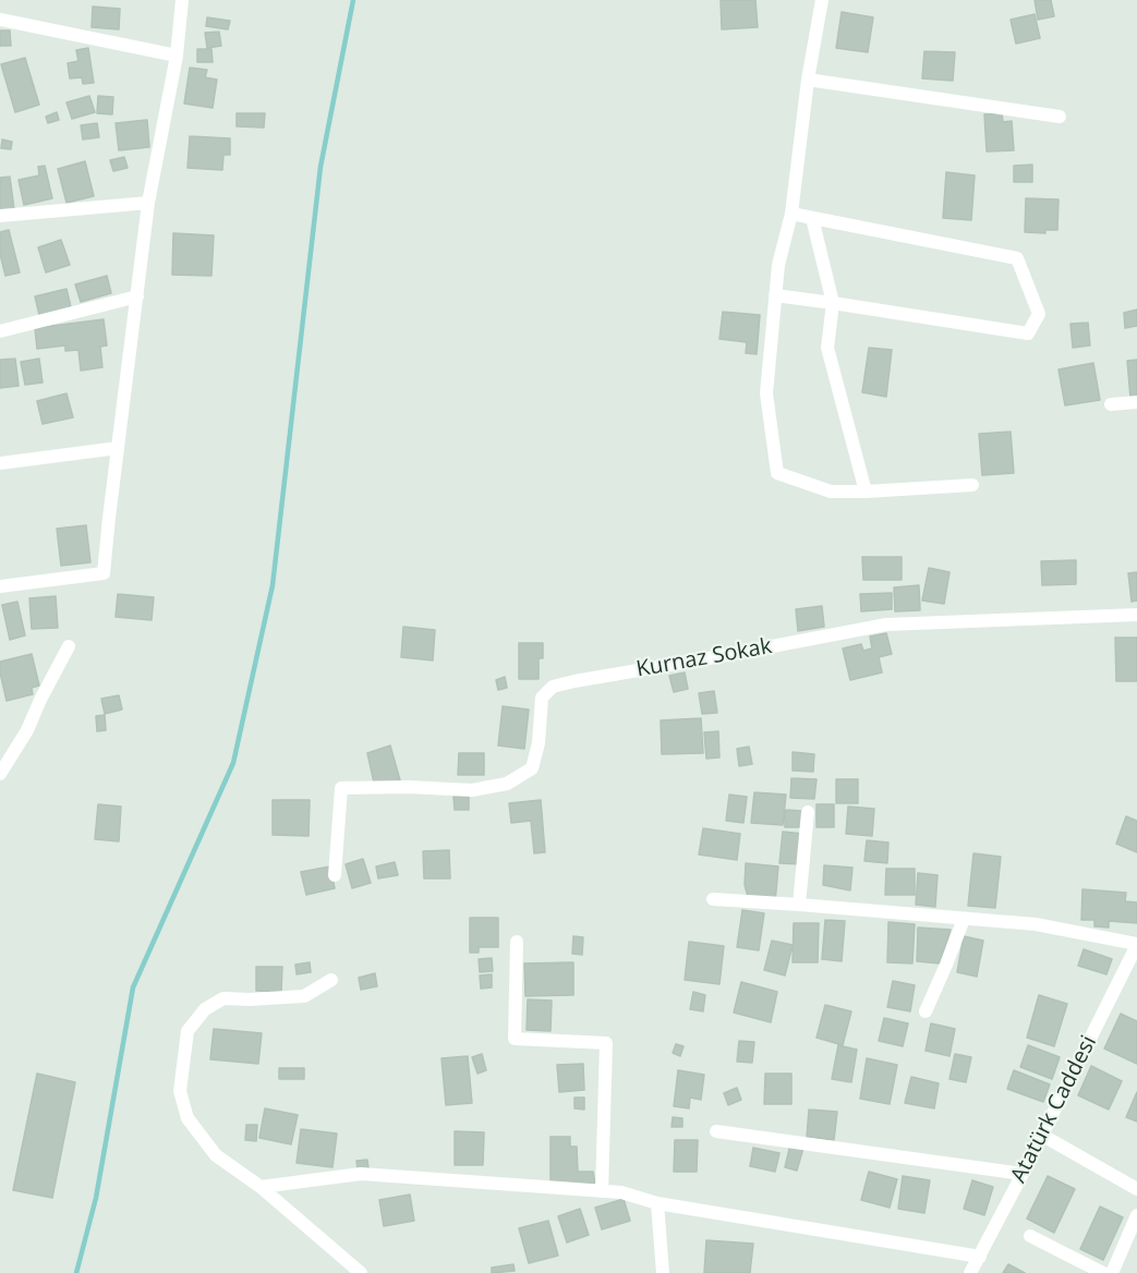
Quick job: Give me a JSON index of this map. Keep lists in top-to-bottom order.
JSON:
{
  "streets": {
    "street": ["Kurnaz Sokak", "Atatürk Caddesi"]
  }
}
